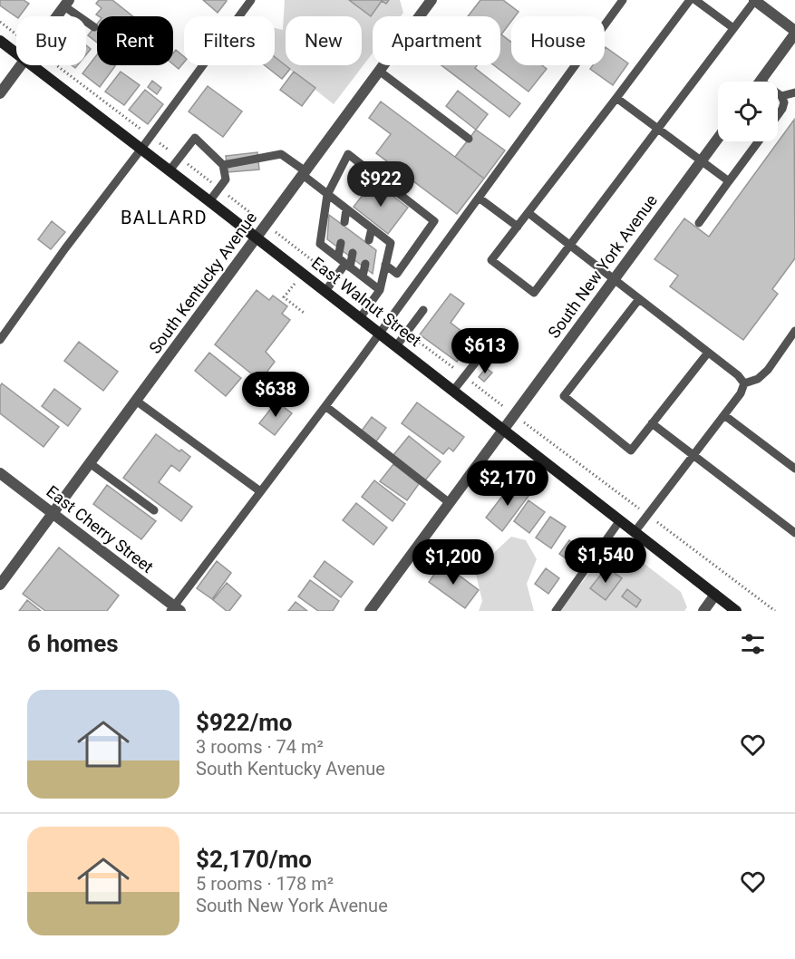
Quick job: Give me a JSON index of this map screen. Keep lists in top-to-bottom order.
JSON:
{
  "streets": {
    "main road": ["East Walnut Street"],
    "street": ["South New York Avenue", "South Kentucky Avenue", "East Cherry Street"]
  },
  "crossings": [
    ["South New York Avenue", "East Walnut Street"],
    ["South Kentucky Avenue", "East Walnut Street"],
    ["South Kentucky Avenue", "East Cherry Street"]
  ],
  "districts": ["BALLARD"],
  "page": {
    "chip": [
      "Buy",
      "Rent",
      "Filters",
      "New",
      "Apartment",
      "House"
    ],
    "price": [
      "$922",
      "$613",
      "$638",
      "$2,170",
      "$1,540",
      "$1,200"
    ],
    "heading": "6 homes",
    "list": [
      {
        "name": "$922/mo",
        "note": "3 rooms · 74 m² · South Kentucky Avenue"
      },
      {
        "name": "$2,170/mo",
        "note": "5 rooms · 178 m² · South New York Avenue"
      }
    ]
  }
}
